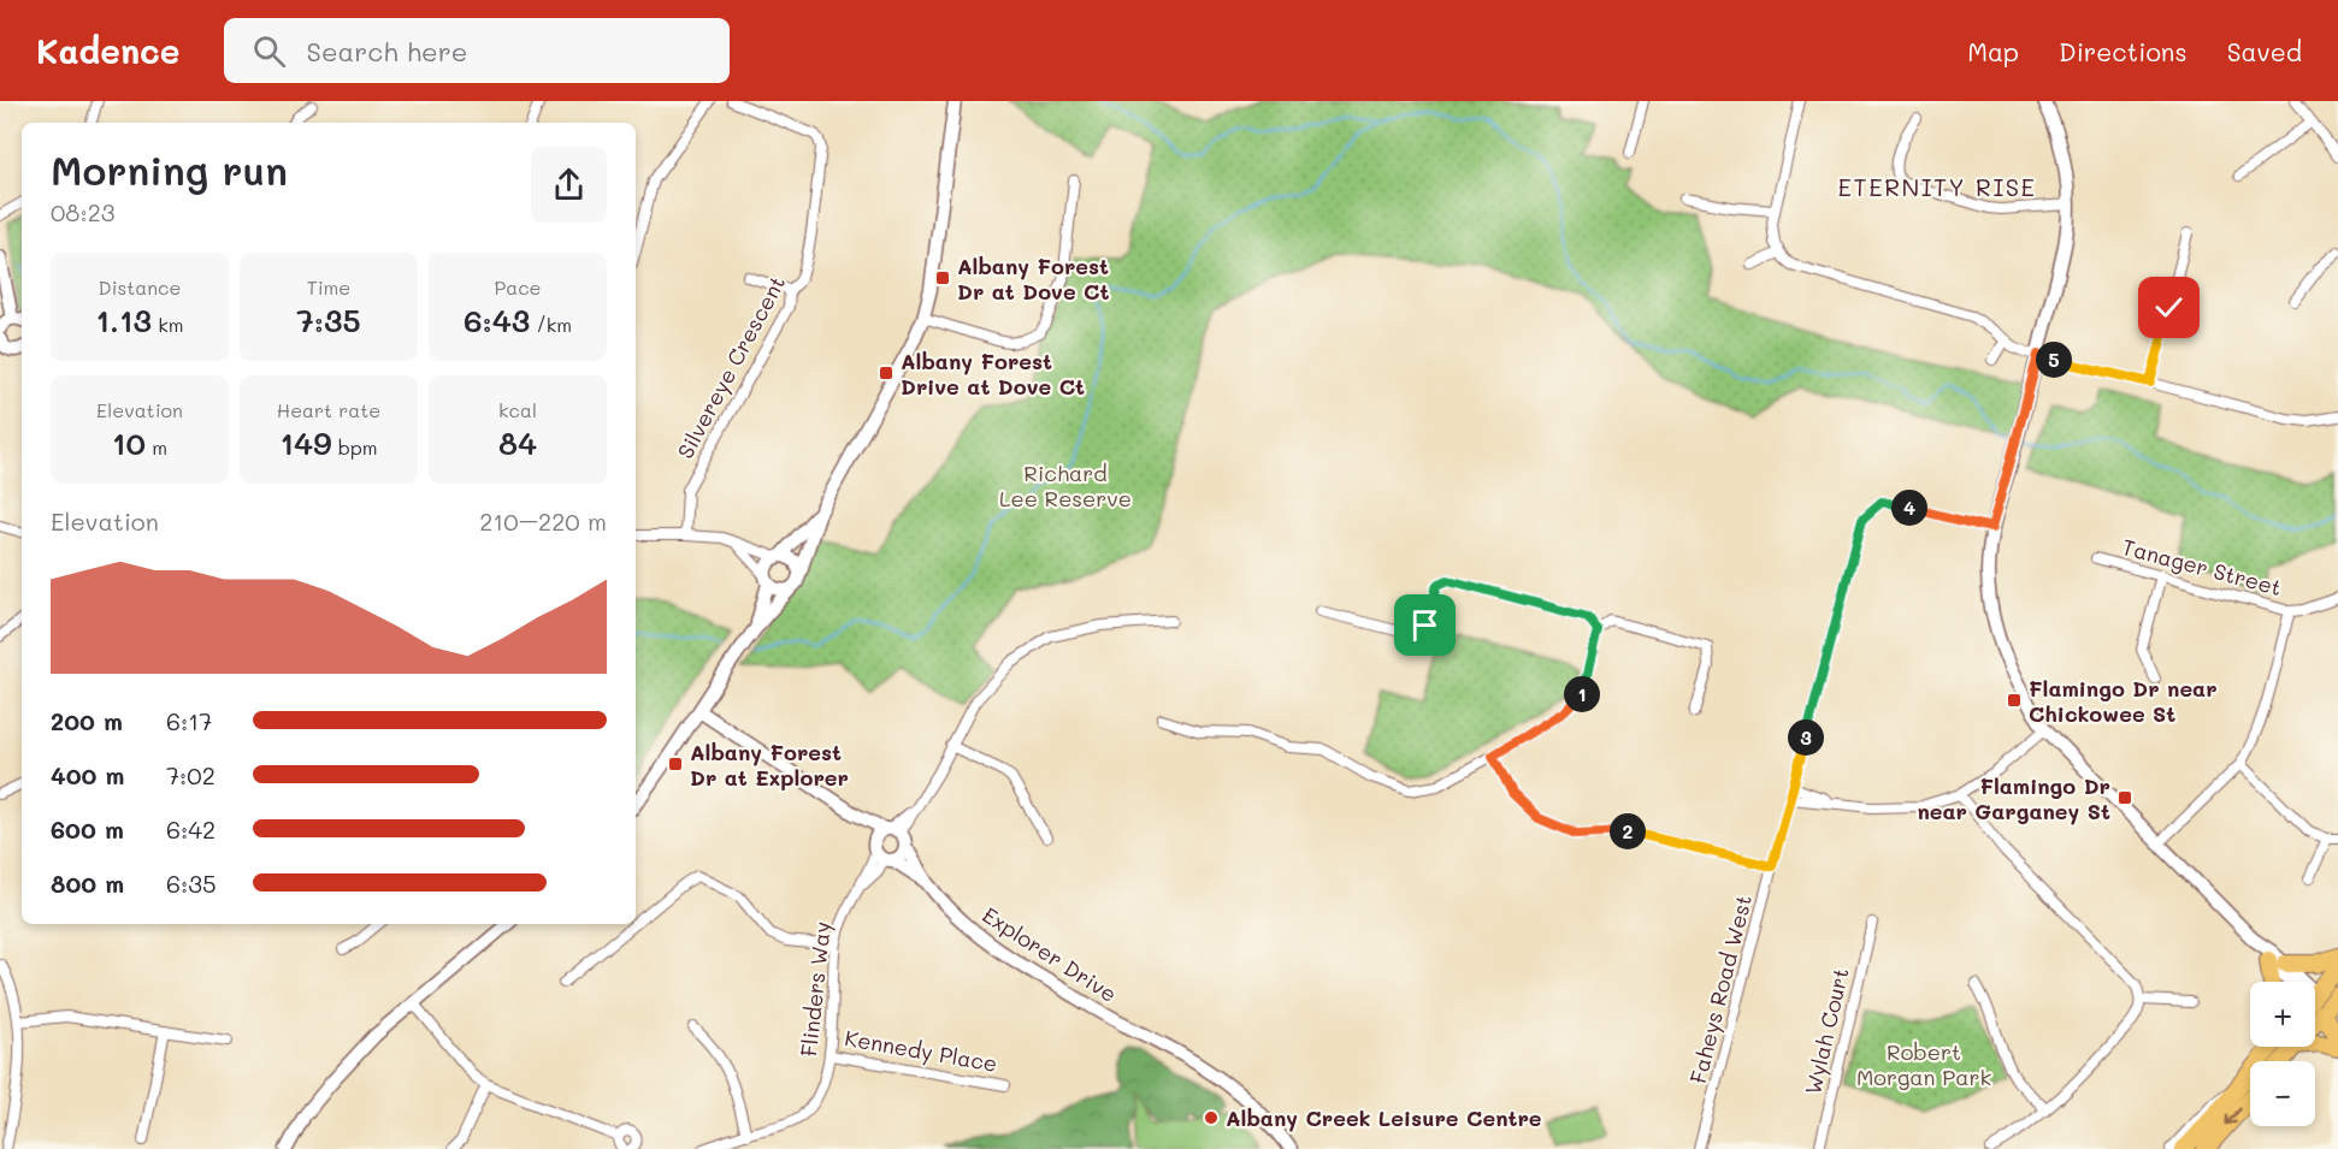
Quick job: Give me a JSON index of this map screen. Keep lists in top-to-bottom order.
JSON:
{
  "streets": {
    "street": [
      "Silvereye Crescent",
      "Tanager Street",
      "Explorer Drive",
      "Flinders Way",
      "Faheys Road West",
      "Wylah Court",
      "Kennedy Place"
    ]
  },
  "crossings": [
    ["Explorer Drive", "Flinders Way"],
    ["Flinders Way", "Kennedy Place"]
  ],
  "districts": ["ETERNITY RISE"],
  "parks": ["Richard Lee Reserve", "Robert Morgan Park"],
  "places": {
    "transit": [
      "Albany Forest Dr at Dove Ct",
      "Albany Forest Drive at Dove Ct",
      "Flamingo Dr near Chickowee St",
      "Albany Forest Dr at Explorer",
      "Flamingo Dr near Garganey St"
    ],
    "other": ["Albany Creek Leisure Centre"]
  },
  "page": {
    "header": "Kadence",
    "search": "Search here",
    "nav": ["Map", "Directions", "Saved"],
    "heading": ["Morning run", "08:23"],
    "stats": [
      ["Distance", "1.13 km"],
      ["Time", "7:35"],
      ["Pace", "6:43 /km"],
      ["Elevation", "10 m"],
      ["Heart rate", "149 bpm"],
      ["kcal", "84"]
    ],
    "pins": [
      "5",
      "4",
      "1",
      "3",
      "2"
    ],
    "chart": ["Elevation", "210–220 m"],
    "list": [
      {
        "name": "200 m",
        "note": "6:17"
      },
      {
        "name": "400 m",
        "note": "7:02"
      },
      {
        "name": "600 m",
        "note": "6:42"
      },
      {
        "name": "800 m",
        "note": "6:35"
      }
    ],
    "map_buttons": ["+", "−"]
  }
}
